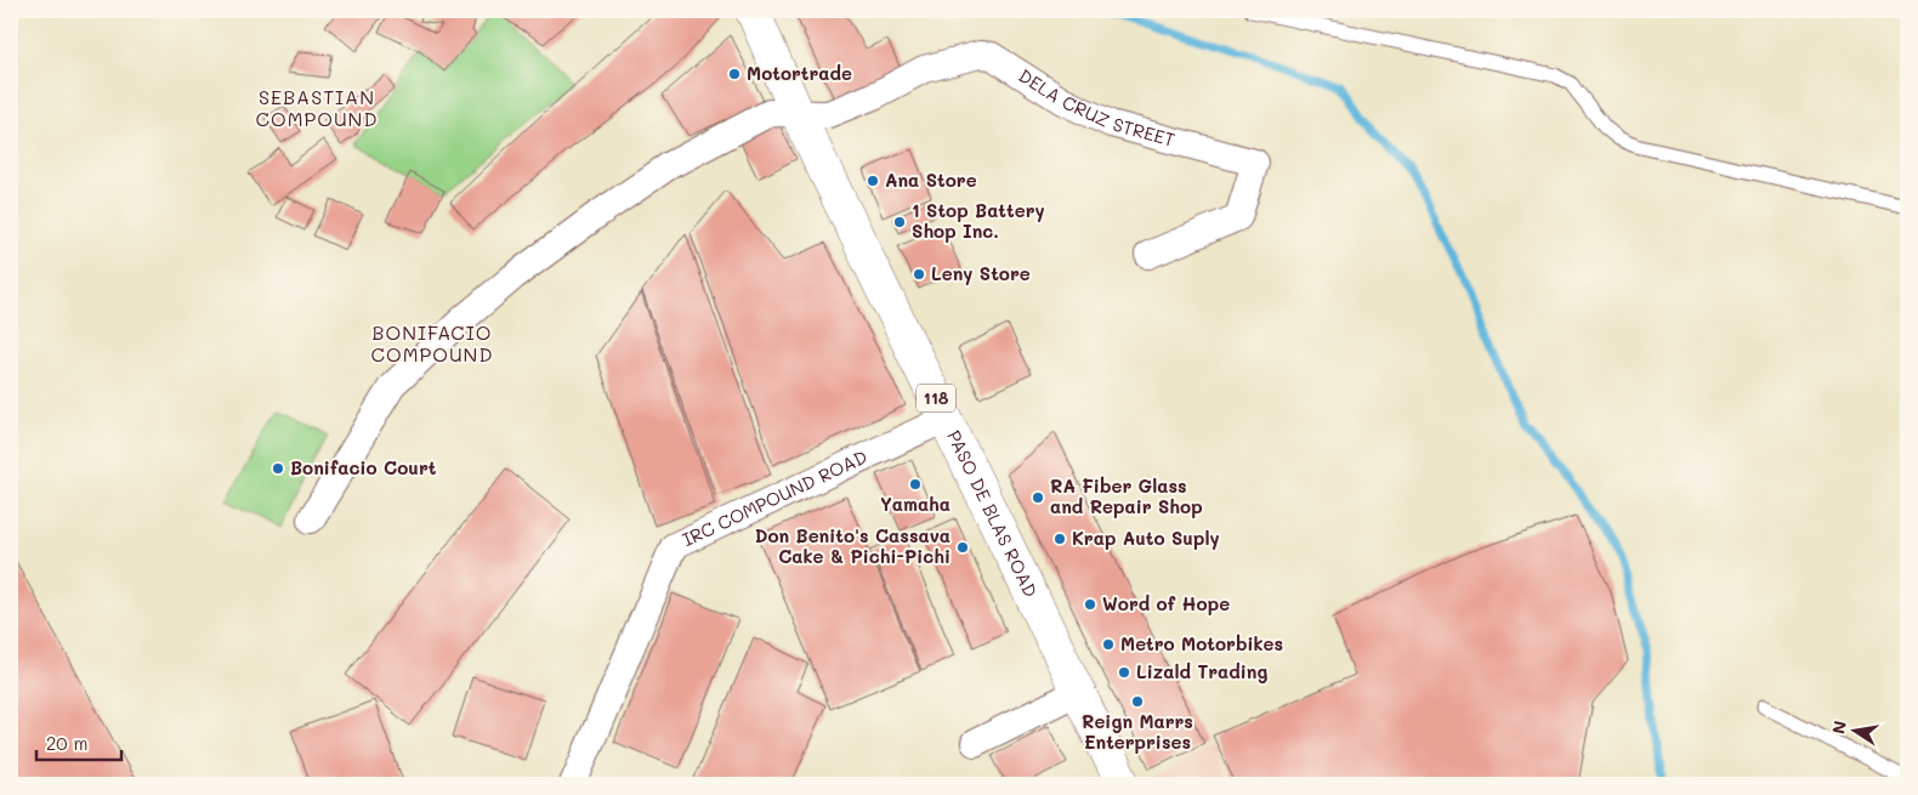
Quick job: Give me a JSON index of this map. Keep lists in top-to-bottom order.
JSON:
{
  "streets": {
    "main road": ["118", "PASO DE BLAS ROAD"],
    "street": ["DELA CRUZ STREET", "IRC COMPOUND ROAD"]
  },
  "crossings": [
    ["DELA CRUZ STREET", "PASO DE BLAS ROAD"],
    ["IRC COMPOUND ROAD", "PASO DE BLAS ROAD"]
  ],
  "districts": ["SEBASTIAN COMPOUND", "BONIFACIO COMPOUND"],
  "places": [
    "Motortrade",
    "Ana Store",
    "1 Stop Battery Shop Inc.",
    "Leny Store",
    "Bonifacio Court",
    "Yamaha",
    "RA Fiber Glass and Repair Shop",
    "Krap Auto Suply",
    "Don Benito's Cassava Cake & Pichi-Pichi",
    "Word of Hope",
    "Metro Motorbikes",
    "Lizald Trading",
    "Reign Marrs Enterprises"
  ],
  "scale_bar": "20 m",
  "north": "left"
}
